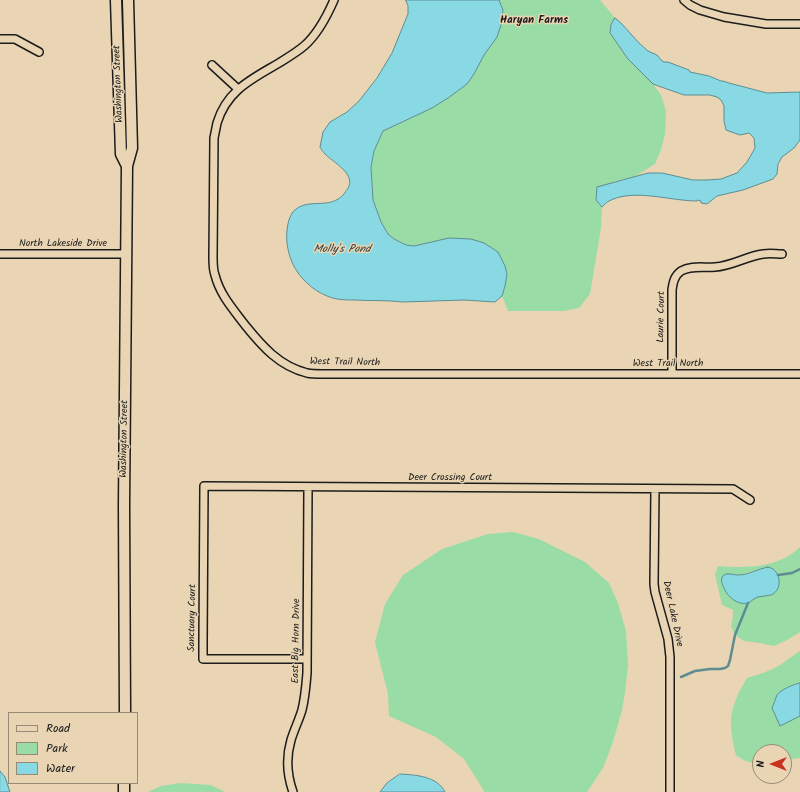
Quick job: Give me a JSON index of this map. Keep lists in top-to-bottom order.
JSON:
{
  "streets": {
    "main road": ["Washington Street"],
    "street": [
      "North Lakeside Drive",
      "Laurie Court",
      "West Trail North",
      "Deer Crossing Court",
      "Deer Lake Drive",
      "Sanctuary Court",
      "East Big Horn Drive"
    ]
  },
  "crossings": [
    ["Washington Street", "North Lakeside Drive"],
    ["Laurie Court", "West Trail North"],
    ["Deer Crossing Court", "Deer Lake Drive"],
    ["Deer Crossing Court", "Sanctuary Court"],
    ["Deer Crossing Court", "East Big Horn Drive"],
    ["Sanctuary Court", "East Big Horn Drive"]
  ],
  "districts": ["Haryan Farms"],
  "water": ["Molly's Pond"],
  "legend": ["Road", "Park", "Water"],
  "north": "left"
}
